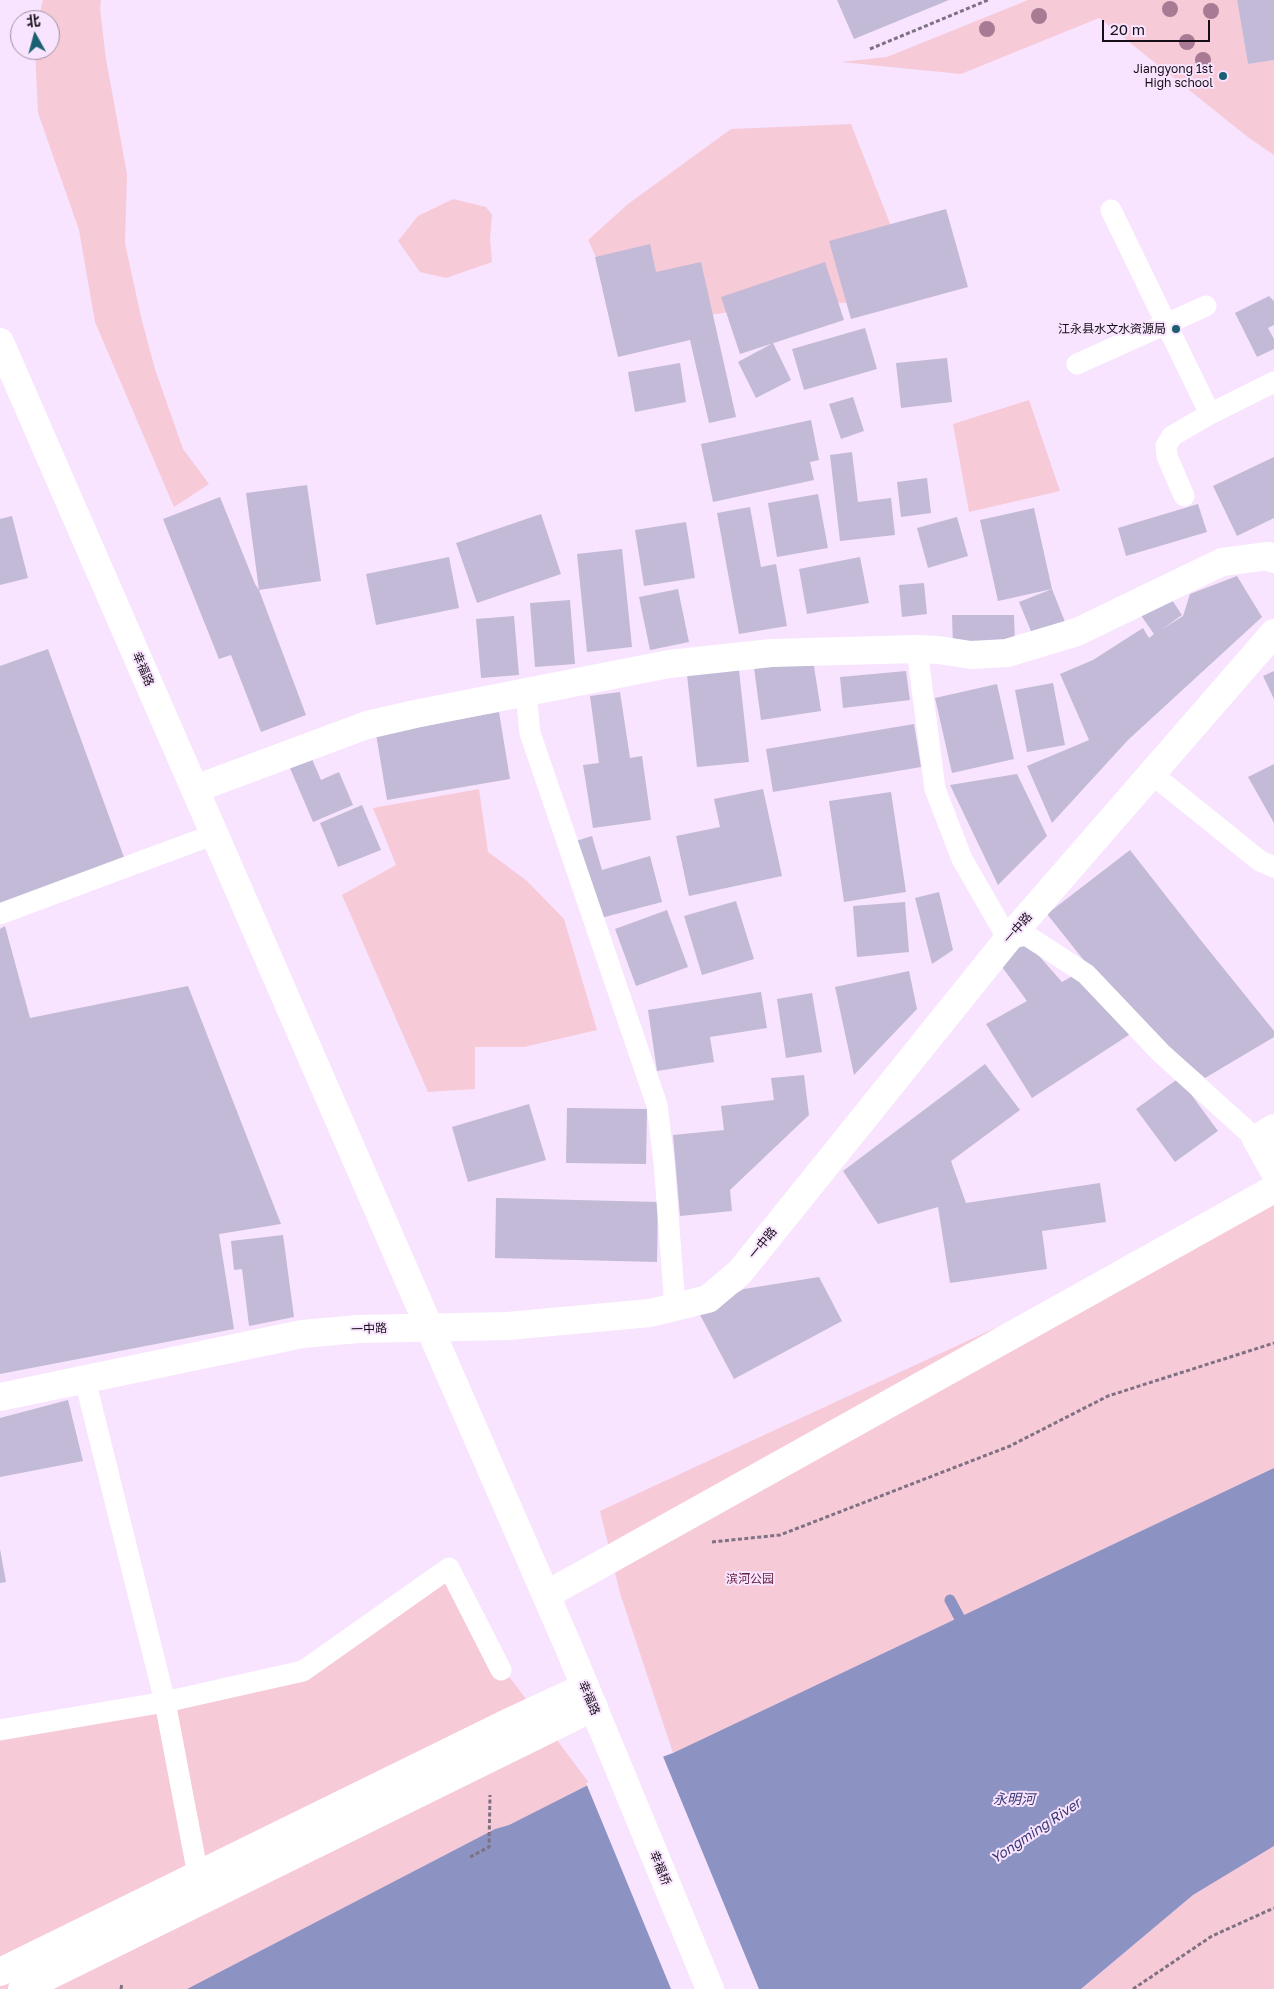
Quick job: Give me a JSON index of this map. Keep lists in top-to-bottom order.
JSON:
{
  "streets": {
    "street": ["幸福路", "一中路", "幸福桥"]
  },
  "crossings": [
    ["幸福路", "一中路"],
    ["幸福路", "幸福桥"]
  ],
  "water": ["永明河", "Yongming River"],
  "parks": ["滨河公园"],
  "places": ["Jiangyong 1st High school", "江永县水文水资源局"],
  "scale_bar": "20 m",
  "north": "top"
}
